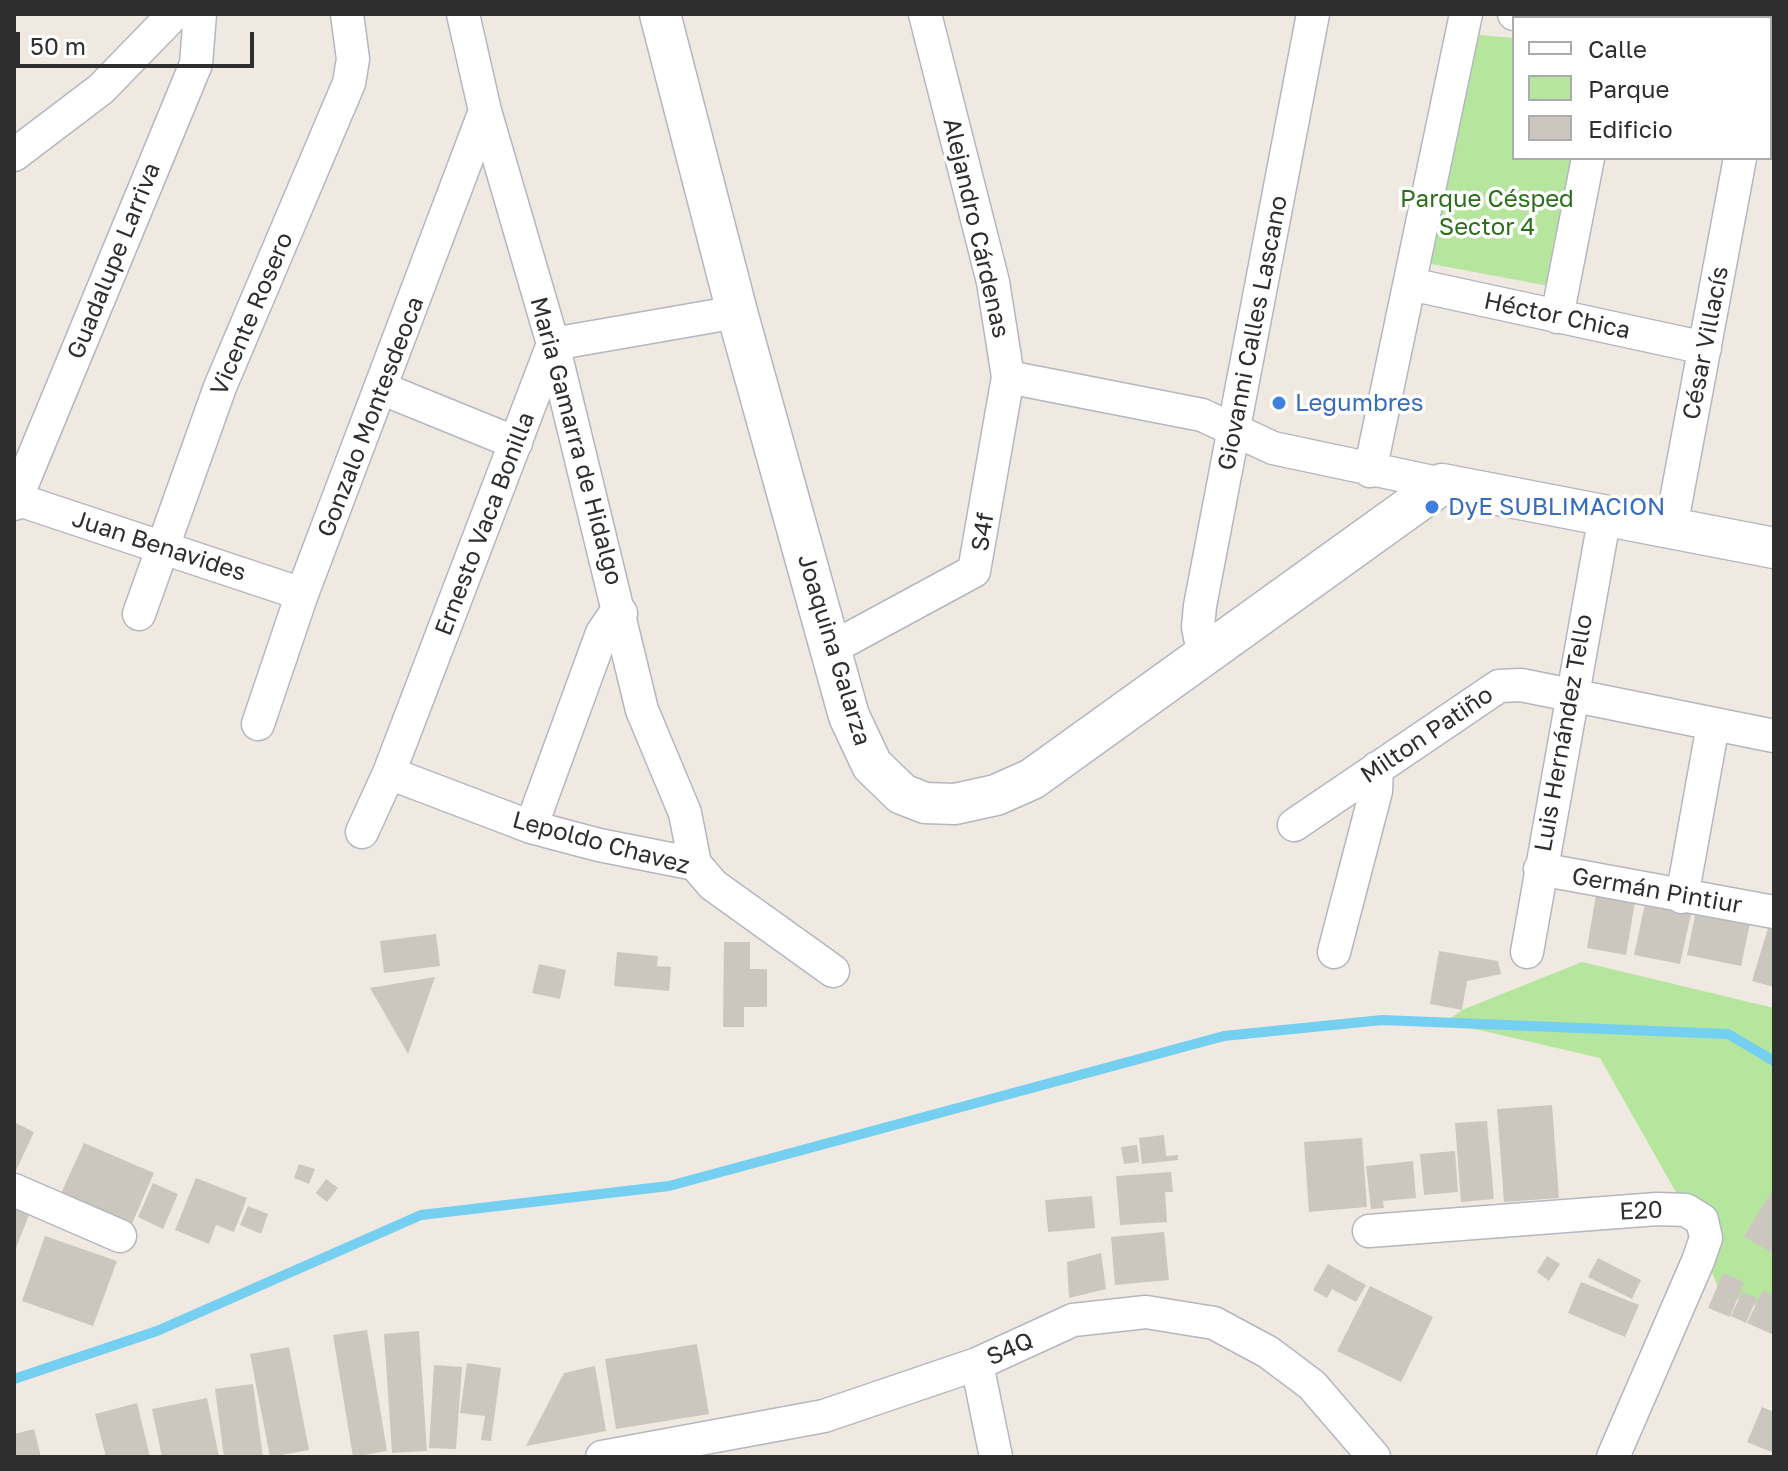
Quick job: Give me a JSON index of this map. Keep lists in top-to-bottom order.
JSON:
{
  "streets": {
    "street": [
      "Alejandro Cárdenas",
      "Guadalupe Larriva",
      "Vicente Rosero",
      "Héctor Chica",
      "Giovanni Calles Lascano",
      "César Villacís",
      "Gonzalo Montesdeoca",
      "Maria Gamarra de Hidalgo",
      "Ernesto Vaca Bonilla",
      "S4f",
      "Juan Benavides",
      "Joaquina Galarza",
      "Luis Hernández Tello",
      "Milton Patiño",
      "Lepoldo Chavez",
      "Germán Pintiur",
      "E20",
      "S4Q"
    ]
  },
  "crossings": [
    ["Alejandro Cárdenas", "S4f"],
    ["Guadalupe Larriva", "Juan Benavides"],
    ["Vicente Rosero", "Juan Benavides"],
    ["Héctor Chica", "César Villacís"],
    ["Giovanni Calles Lascano", "Joaquina Galarza"],
    ["Gonzalo Montesdeoca", "Maria Gamarra de Hidalgo"],
    ["Gonzalo Montesdeoca", "Juan Benavides"],
    ["Maria Gamarra de Hidalgo", "Ernesto Vaca Bonilla"],
    ["Maria Gamarra de Hidalgo", "Lepoldo Chavez"],
    ["Ernesto Vaca Bonilla", "Lepoldo Chavez"],
    ["S4f", "Joaquina Galarza"],
    ["Luis Hernández Tello", "Milton Patiño"],
    ["Luis Hernández Tello", "Germán Pintiur"]
  ],
  "parks": ["Parque Césped Sector 4"],
  "places": ["Legumbres", "DyE SUBLIMACION"],
  "legend": ["Calle", "Parque", "Edificio"],
  "scale_bar": "50 m"
}
